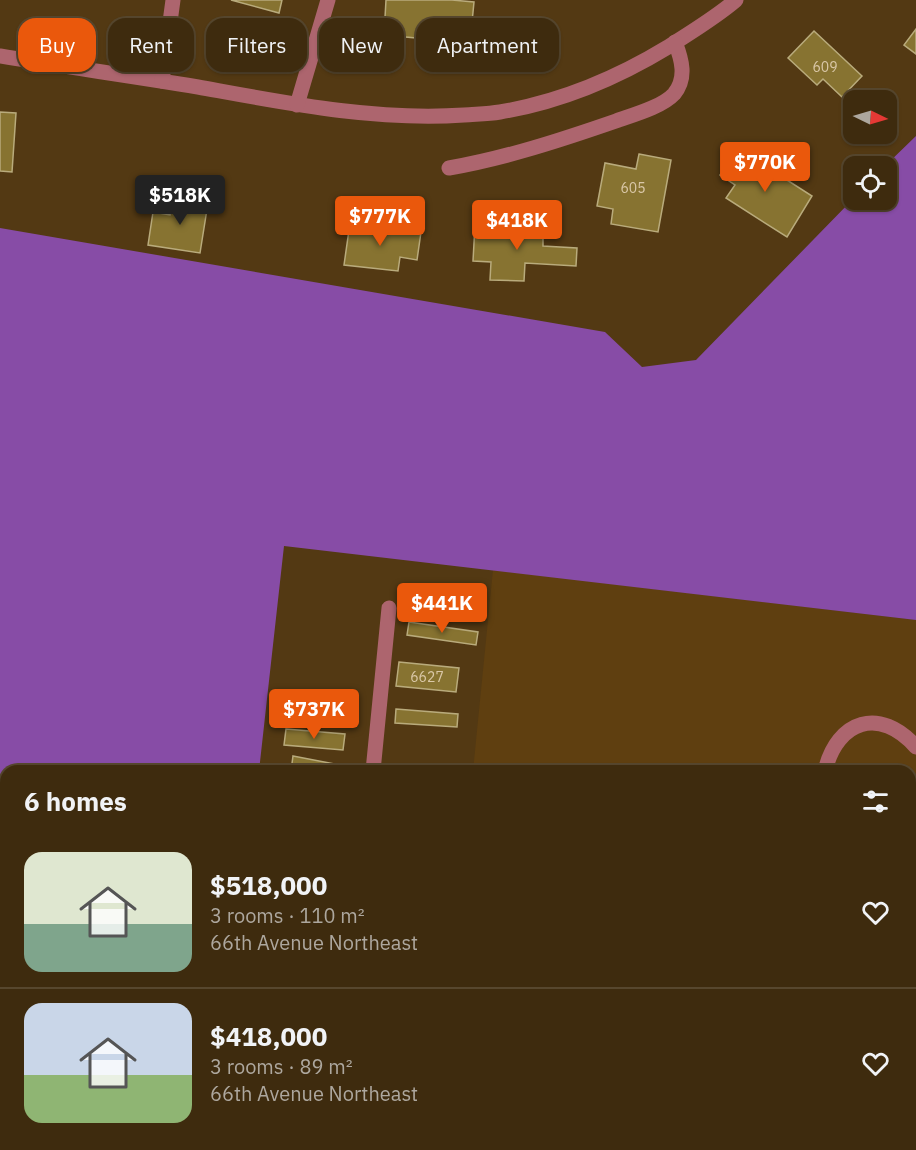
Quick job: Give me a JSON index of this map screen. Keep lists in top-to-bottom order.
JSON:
{
  "house_numbers": ["609", "605", "6627"],
  "north": "right",
  "page": {
    "chip": [
      "Buy",
      "Rent",
      "Filters",
      "New",
      "Apartment"
    ],
    "price": [
      "$770K",
      "$518K",
      "$777K",
      "$418K",
      "$441K",
      "$737K"
    ],
    "heading": "6 homes",
    "list": [
      {
        "name": "$518,000",
        "note": "3 rooms · 110 m² · 66th Avenue Northeast"
      },
      {
        "name": "$418,000",
        "note": "3 rooms · 89 m² · 66th Avenue Northeast"
      }
    ]
  }
}
